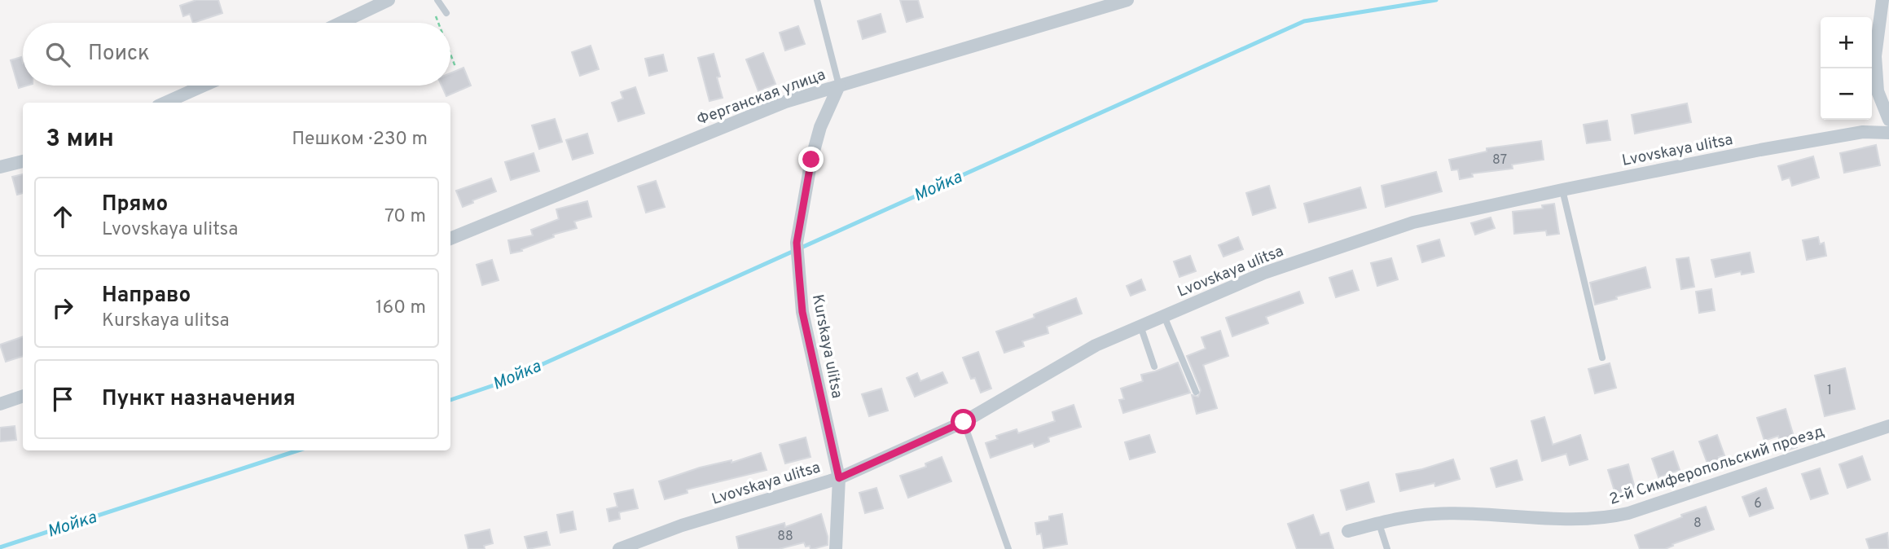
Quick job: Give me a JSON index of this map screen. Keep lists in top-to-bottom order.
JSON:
{
  "streets": {
    "street": [
      "Ферганская улица",
      "Lvovskaya ulitsa",
      "Kurskaya ulitsa",
      "2-й Симферопольский проезд"
    ]
  },
  "crossings": [
    ["Ферганская улица", "Kurskaya ulitsa"],
    ["Lvovskaya ulitsa", "Kurskaya ulitsa"]
  ],
  "water": ["Мойка"],
  "house_numbers": [
    "87",
    "1",
    "6",
    "8",
    "88"
  ],
  "page": {
    "map_buttons": ["+", "−"],
    "search": "Поиск",
    "heading": ["3 мин", "Пешком · 230 m"],
    "list": [
      ["Прямо", "Lvovskaya ulitsa", "70 m"],
      ["Направо", "Kurskaya ulitsa", "160 m"],
      "Пункт назначения"
    ]
  }
}
